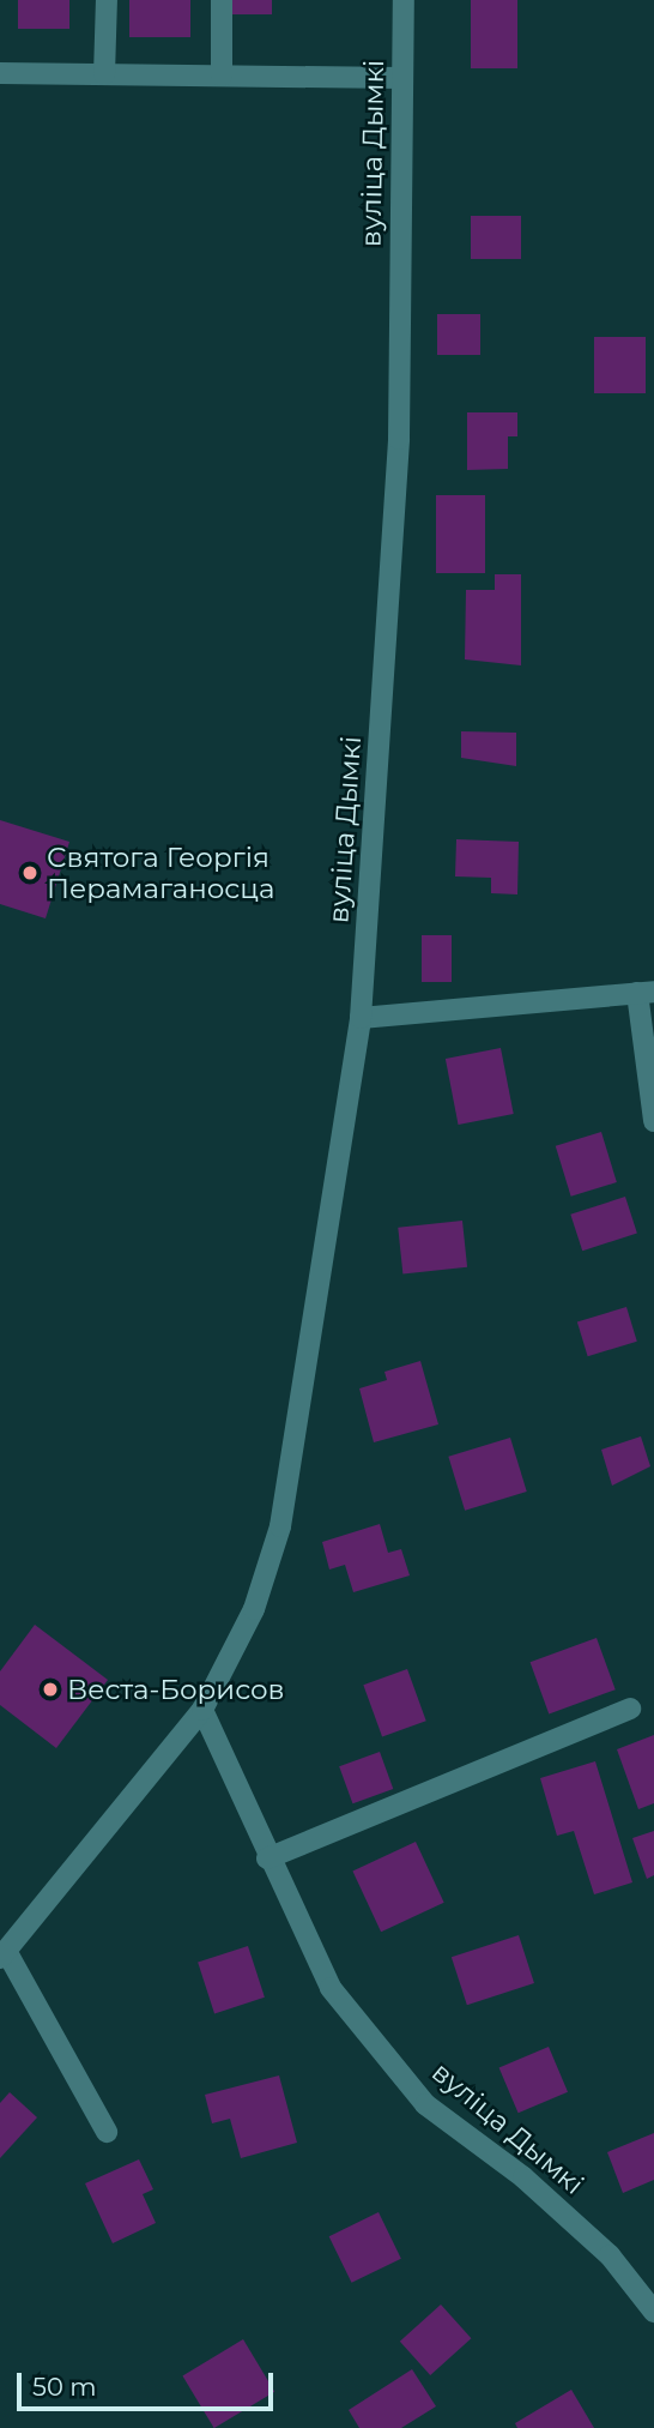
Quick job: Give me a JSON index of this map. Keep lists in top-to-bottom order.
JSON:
{
  "streets": {
    "street": ["вуліца Дымкі"]
  },
  "places": ["Святога Георгія Перамаганосца", "Веста-Борисов"],
  "scale_bar": "50 m"
}
